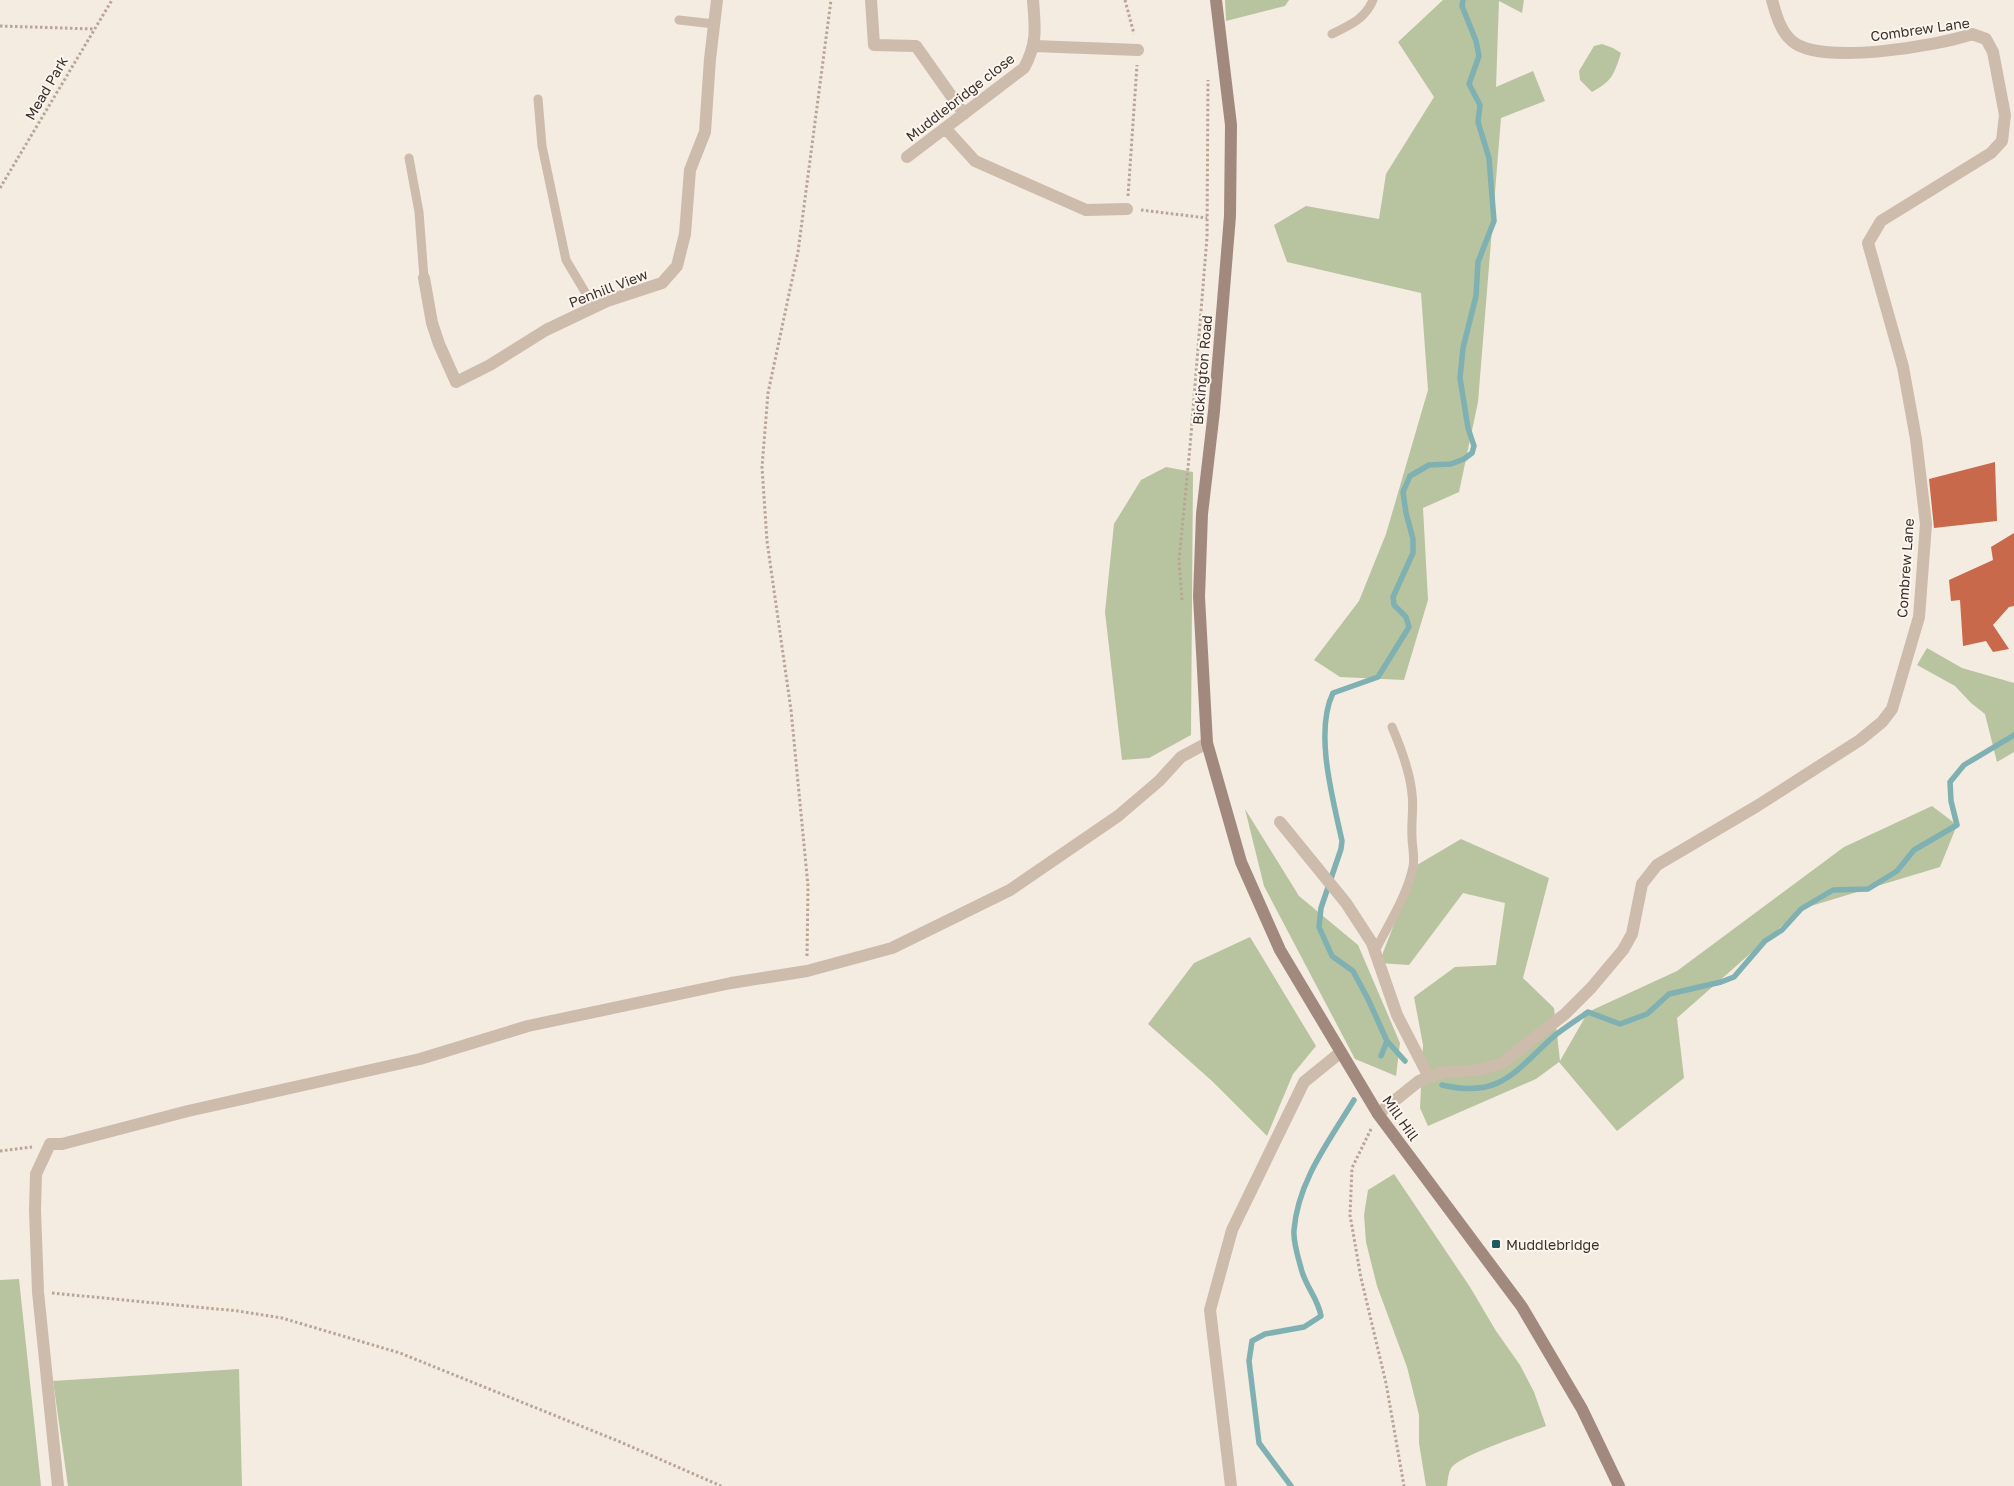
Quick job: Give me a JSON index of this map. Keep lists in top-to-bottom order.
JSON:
{
  "streets": {
    "main road": ["Bickington Road", "Mill Hill"],
    "street": ["Combrew Lane", "Muddlebridge close", "Penhill View"],
    "path": ["Mead Park"]
  },
  "crossings": [
    ["Combrew Lane", "Mill Hill"],
    ["Bickington Road", "Mill Hill"]
  ],
  "places": {
    "transit": ["Muddlebridge"]
  }
}
